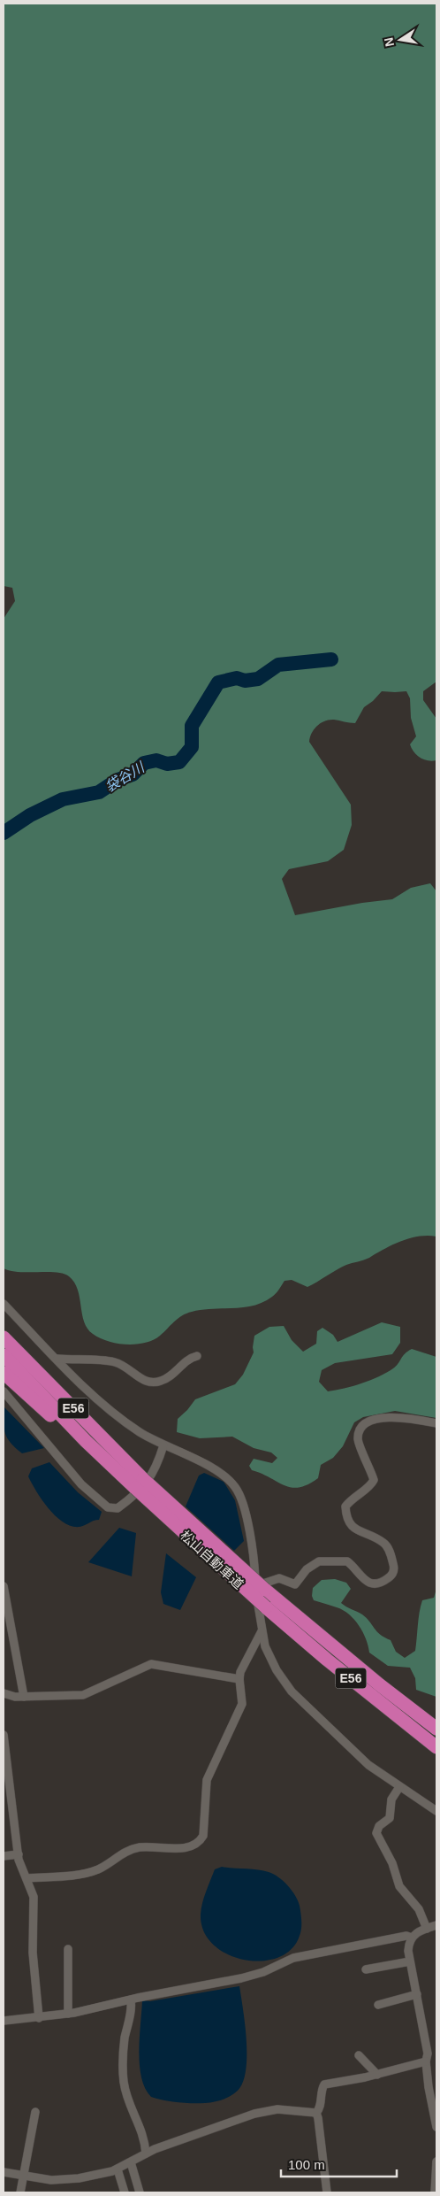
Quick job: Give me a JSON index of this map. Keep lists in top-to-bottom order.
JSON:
{
  "streets": {
    "highway": ["E56", "松山自動車道"]
  },
  "water": ["袋谷川"],
  "scale_bar": "100 m",
  "north": "left"
}
